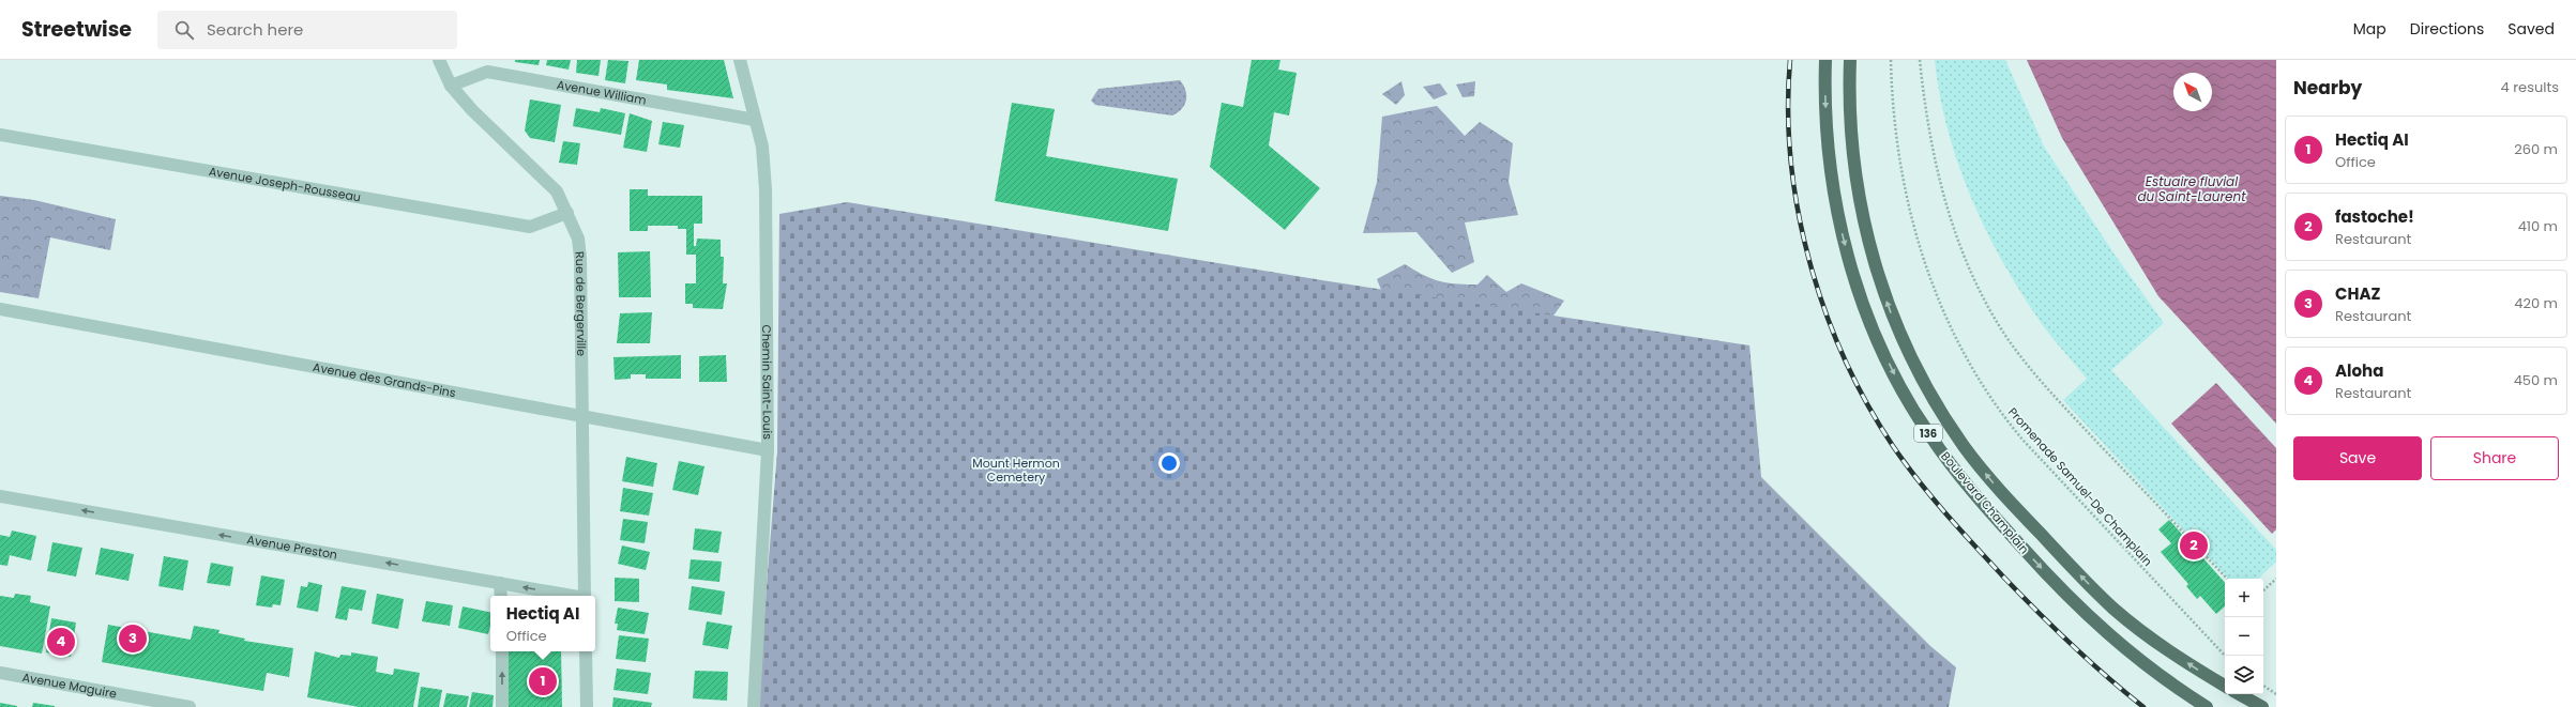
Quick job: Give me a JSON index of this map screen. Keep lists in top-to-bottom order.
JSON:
{
  "streets": {
    "main road": ["136", "Boulevard Champlain"],
    "street": [
      "Avenue William",
      "Avenue Joseph-Rousseau",
      "Rue de Bergerville",
      "Avenue des Grands-Pins",
      "Chemin Saint-Louis",
      "Avenue Preston",
      "Avenue Maguire"
    ],
    "path": ["Promenade Samuel-De Champlain"]
  },
  "crossings": [
    ["Avenue William", "Rue de Bergerville"],
    ["Avenue William", "Chemin Saint-Louis"],
    ["Avenue Joseph-Rousseau", "Rue de Bergerville"],
    ["Rue de Bergerville", "Avenue des Grands-Pins"],
    ["Avenue des Grands-Pins", "Chemin Saint-Louis"]
  ],
  "one_way": ["Avenue Preston"],
  "water": ["Estuaire fluvial du Saint-Laurent"],
  "parks": ["Mount Hermon Cemetery"],
  "north": "top left",
  "page": {
    "header": "Streetwise",
    "search": "Search here",
    "nav": ["Map", "Directions", "Saved"],
    "heading": ["Nearby", "4 results"],
    "list": [
      {
        "mark": "1",
        "name": "Hectiq AI",
        "note": "Office",
        "value": "260 m"
      },
      {
        "mark": "2",
        "name": "fastoche!",
        "note": "Restaurant",
        "value": "410 m"
      },
      {
        "mark": "3",
        "name": "CHAZ",
        "note": "Restaurant",
        "value": "420 m"
      },
      {
        "mark": "4",
        "name": "Aloha",
        "note": "Restaurant",
        "value": "450 m"
      }
    ],
    "buttons": ["Save", "Share"],
    "pins": [
      "2",
      "3",
      "4",
      "1"
    ],
    "map_buttons": ["+", "−"],
    "popup": ["Hectiq AI", "Office"]
  }
}
